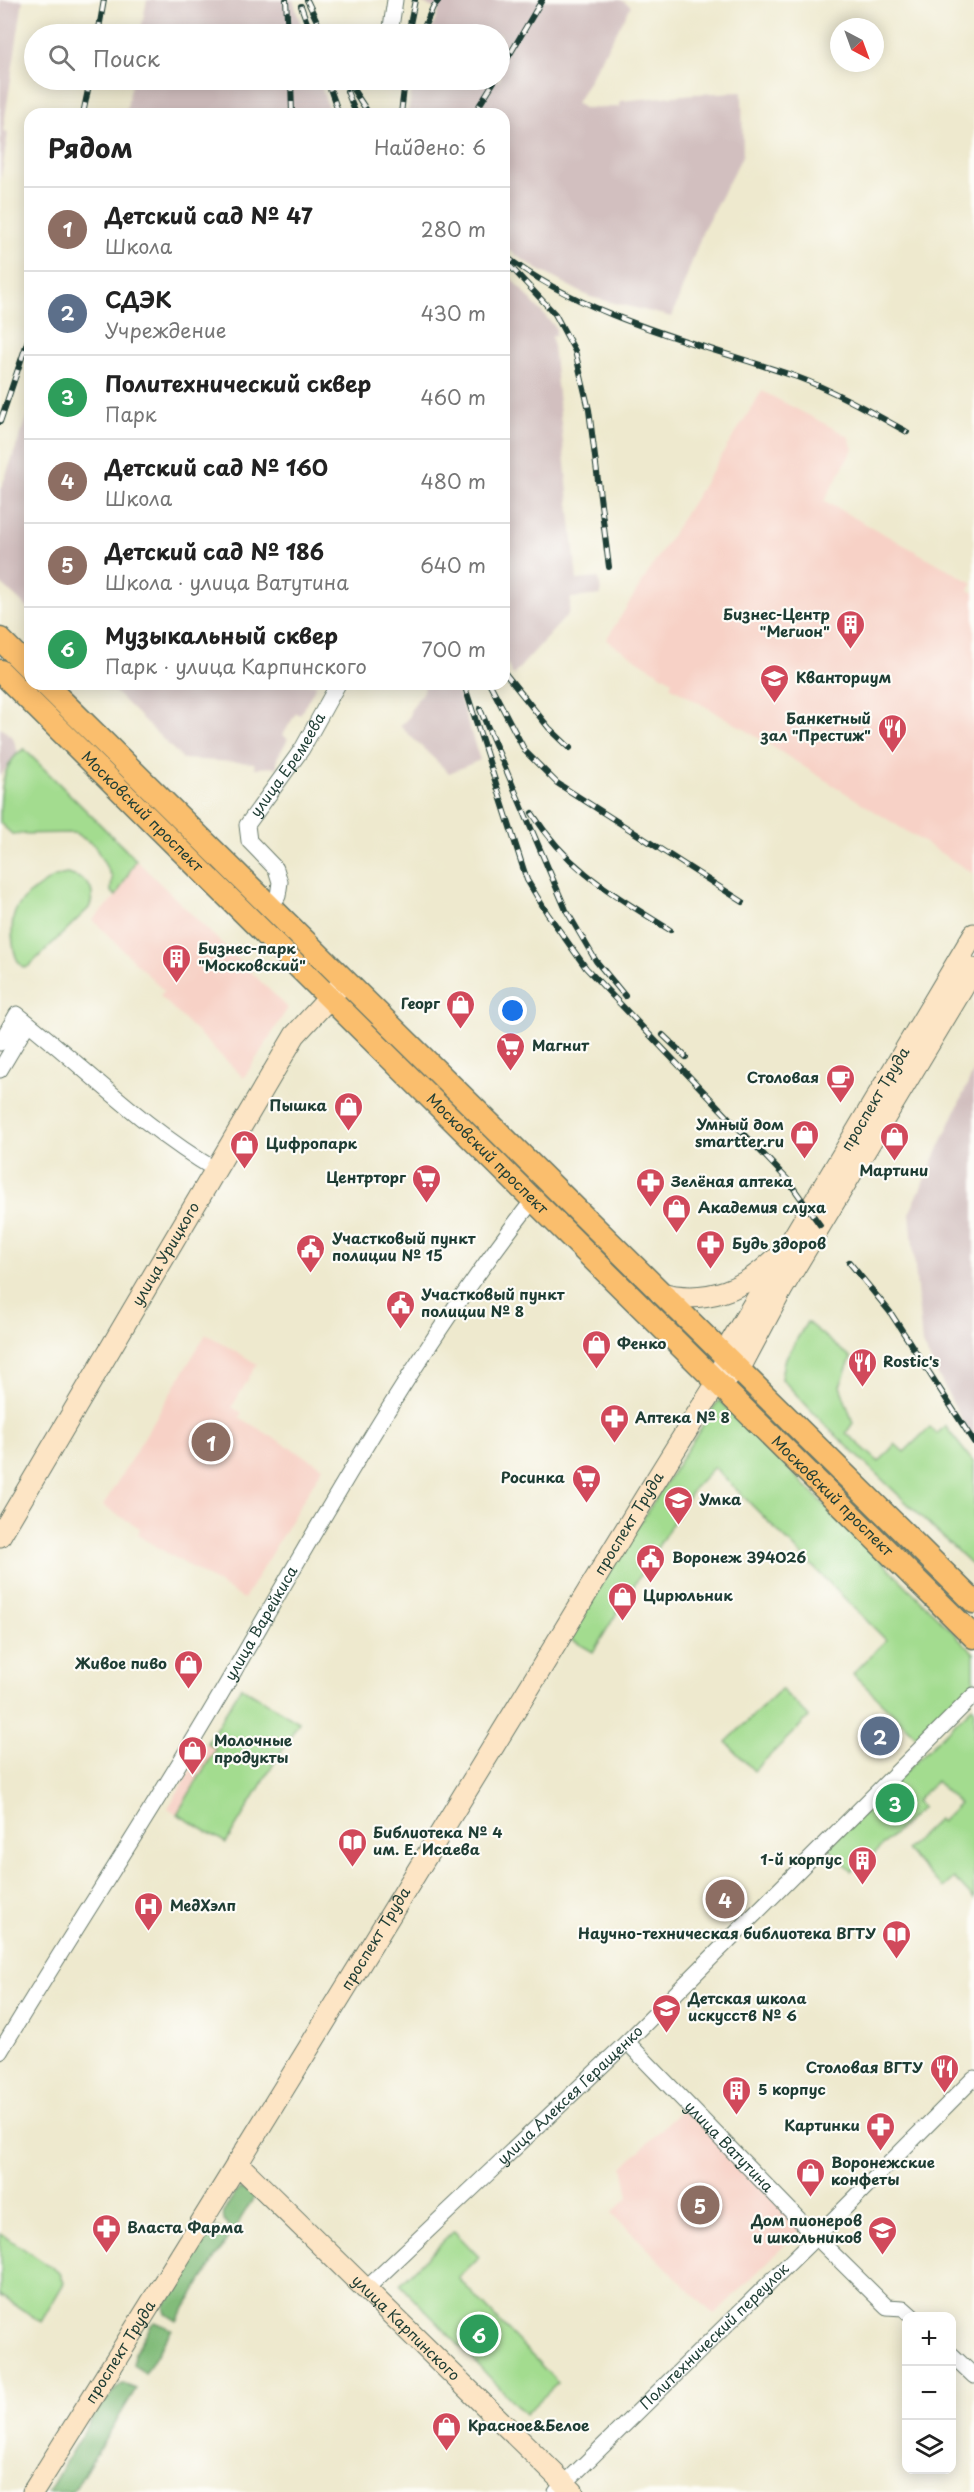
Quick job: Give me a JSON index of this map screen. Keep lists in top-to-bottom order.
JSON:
{
  "streets": {
    "main road": [
      "Московский проспект",
      "проспект Труда",
      "улица Урицкого",
      "улица Карпинского"
    ],
    "street": [
      "улица Еремеева",
      "улица Варейкиса",
      "улица Алексея Геращенко",
      "улица Ватутина",
      "Политехнический переулок"
    ]
  },
  "crossings": [
    ["улица Еремеева", "Московский проспект"],
    ["Московский проспект", "проспект Труда"],
    ["Московский проспект", "улица Урицкого"],
    ["Московский проспект", "улица Варейкиса"],
    ["проспект Труда", "улица Карпинского"],
    ["улица Алексея Геращенко", "улица Ватутина"],
    ["улица Алексея Геращенко", "улица Карпинского"],
    ["улица Ватутина", "Политехнический переулок"],
    ["улица Карпинского", "Политехнический переулок"]
  ],
  "places": {
    "building": [
      "Бизнес-Центр \"Мегион\"",
      "Бизнес-парк \"Московский\"",
      "1-й корпус",
      "5 корпус"
    ],
    "school or university": [
      "Кванториум",
      "Умка",
      "Детская школа искусств № 6",
      "Дом пионеров и школьников"
    ],
    "restaurant": ["Банкетный зал \"Престиж\"", "Rostic's", "Столовая ВГТУ"],
    "shop": [
      "Георг",
      "Пышка",
      "Умный дом smartter.ru",
      "Мартини",
      "Цифропарк",
      "Академия слуха",
      "Фенко",
      "Цирюльник",
      "Живое пиво",
      "Молочные продукты",
      "Воронежские конфеты",
      "Красное&Белое"
    ],
    "supermarket": ["Магнит", "Центрторг", "Росинка"],
    "cafe": ["Столовая"],
    "pharmacy": [
      "Зелёная аптека",
      "Будь здоров",
      "Аптека № 8",
      "Картинки",
      "Власта Фарма"
    ],
    "public building": ["Участковый пункт полиции № 15", "Участковый пункт полиции № 8", "Воронеж 394026"],
    "library": ["Библиотека № 4 им. Е. Исаева", "Научно-техническая библиотека ВГТУ"],
    "hospital": ["МедХэлп"]
  },
  "north": "bottom right",
  "page": {
    "search": "Поиск",
    "heading": ["Рядом", "Найдено: 6"],
    "list": [
      {
        "mark": "1",
        "name": "Детский сад № 47",
        "note": "Школа",
        "value": "280 m"
      },
      {
        "mark": "2",
        "name": "СДЭК",
        "note": "Учреждение",
        "value": "430 m"
      },
      {
        "mark": "3",
        "name": "Политехнический сквер",
        "note": "Парк",
        "value": "460 m"
      },
      {
        "mark": "4",
        "name": "Детский сад № 160",
        "note": "Школа",
        "value": "480 m"
      },
      {
        "mark": "5",
        "name": "Детский сад № 186",
        "note": "Школа · улица Ватутина",
        "value": "640 m"
      },
      {
        "mark": "6",
        "name": "Музыкальный сквер",
        "note": "Парк · улица Карпинского",
        "value": "700 m"
      }
    ],
    "pins": [
      "1",
      "2",
      "3",
      "4",
      "5",
      "6"
    ],
    "map_buttons": ["+", "−"]
  }
}
